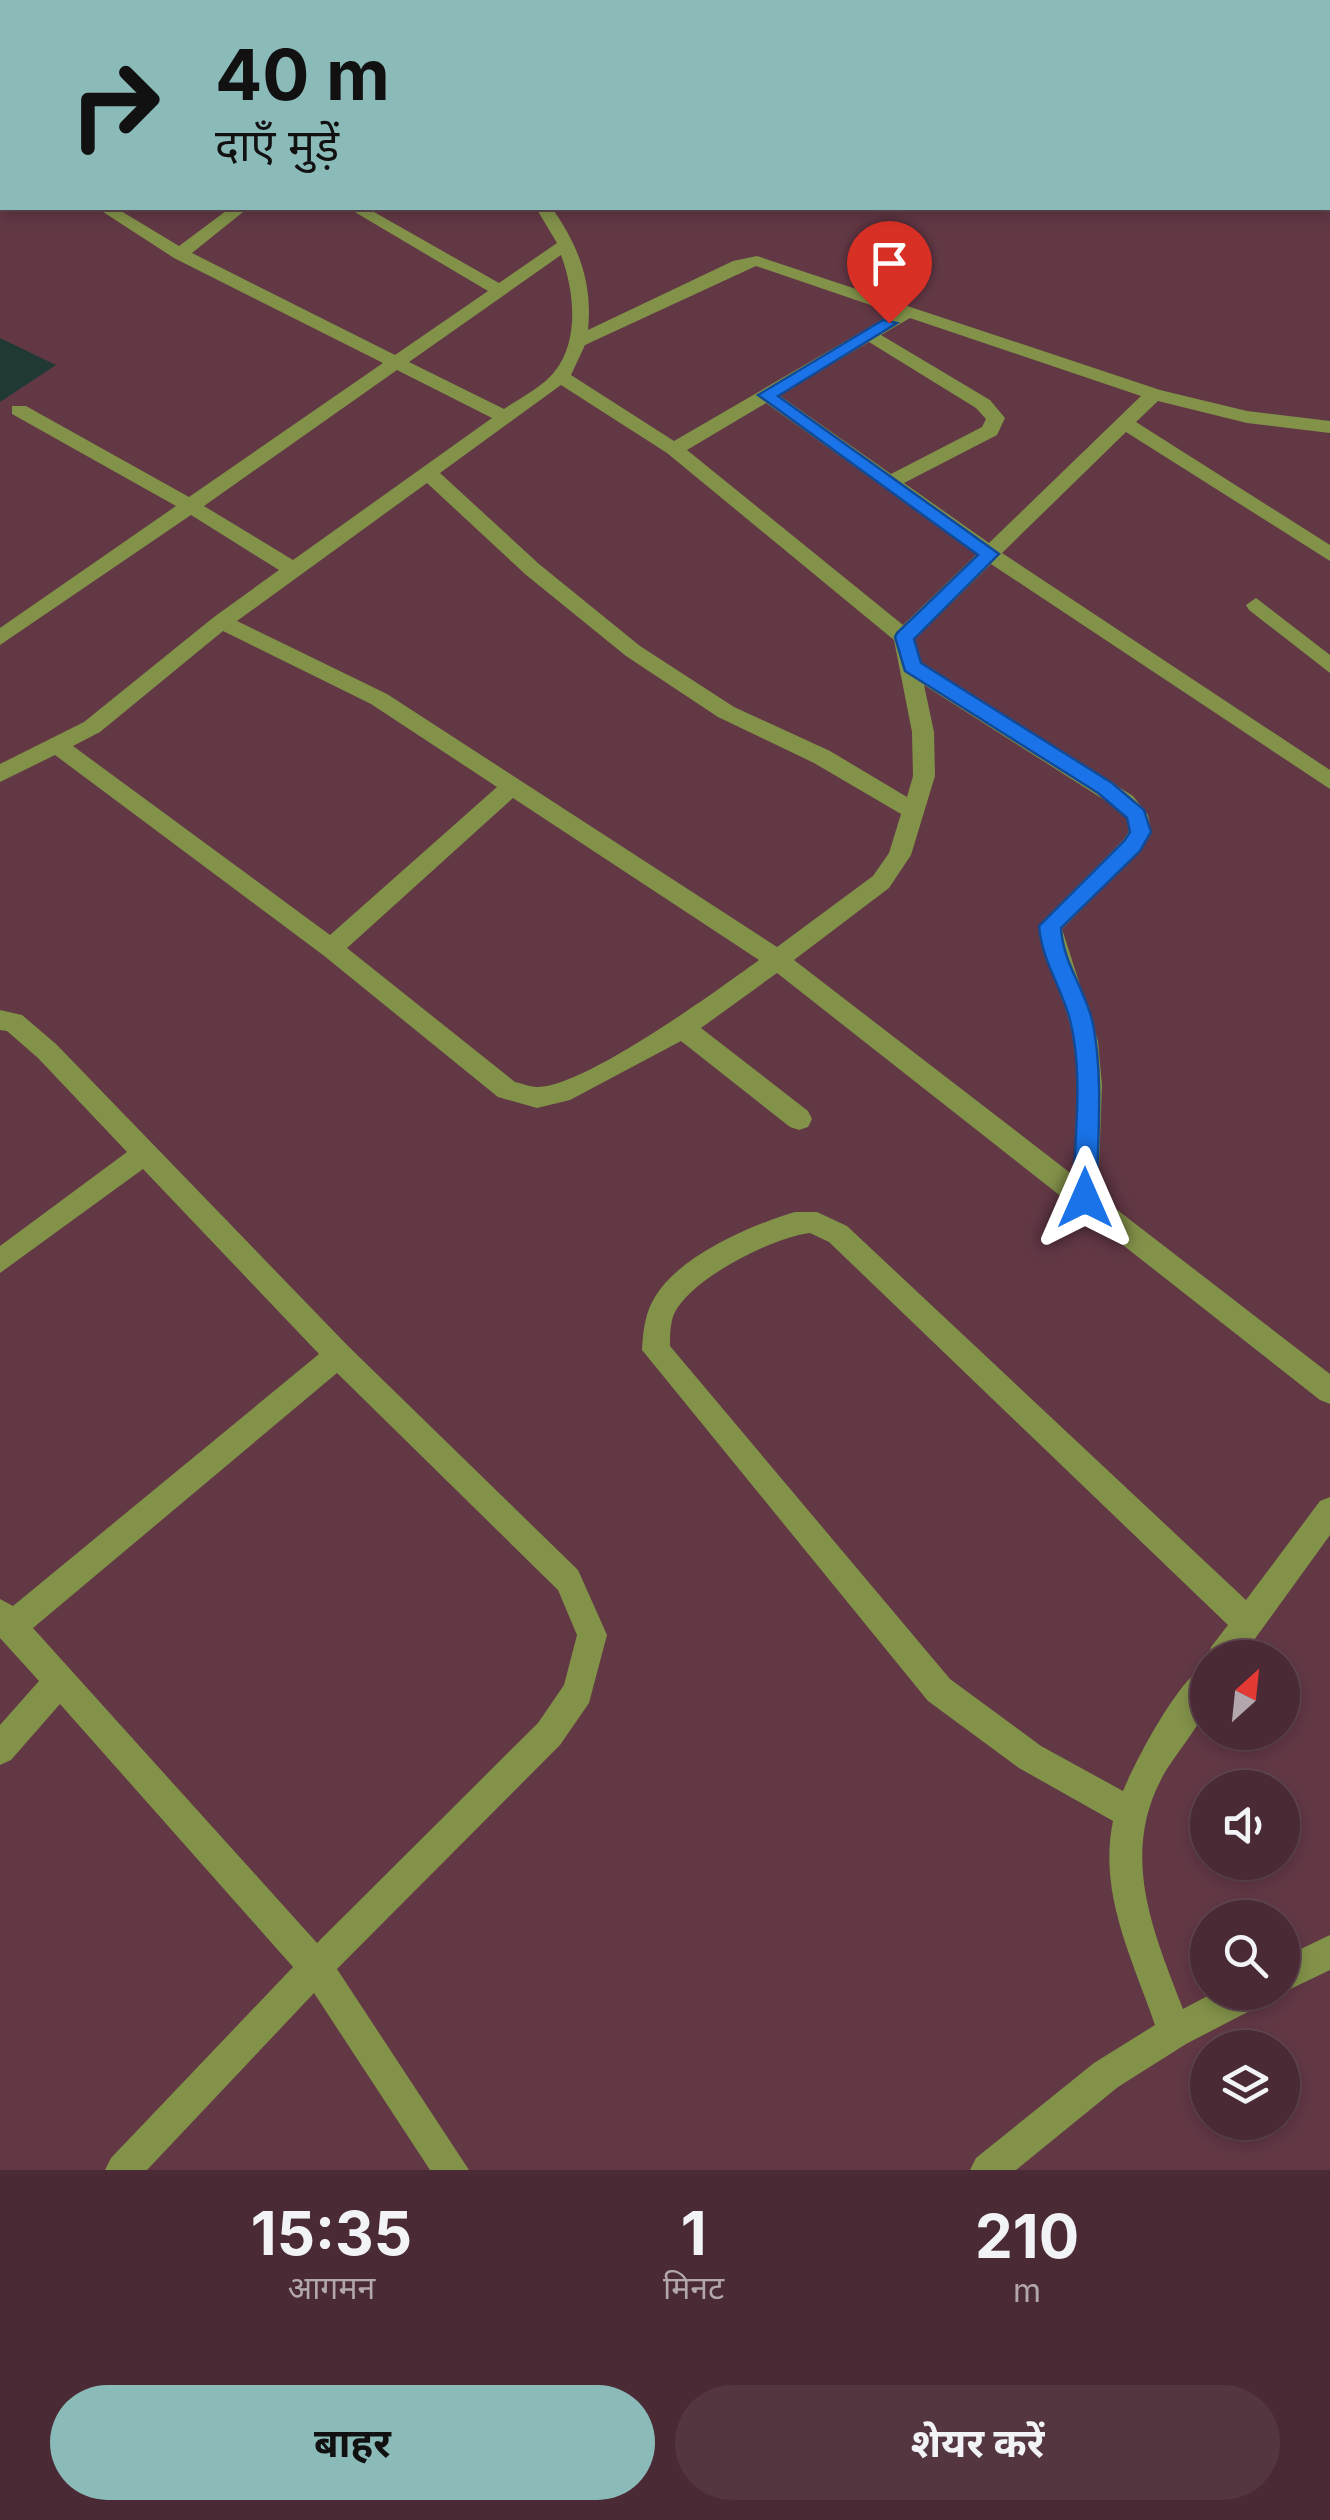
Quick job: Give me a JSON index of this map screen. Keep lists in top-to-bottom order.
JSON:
{
  "north": "top right",
  "page": {
    "turn": ["40 m", "दाएँ मुड़ें"],
    "eta": [
      "15:35",
      "आगमन",
      "1",
      "मिनट",
      "210",
      "m"
    ],
    "buttons": ["बाहर", "शेयर करें"]
  }
}
